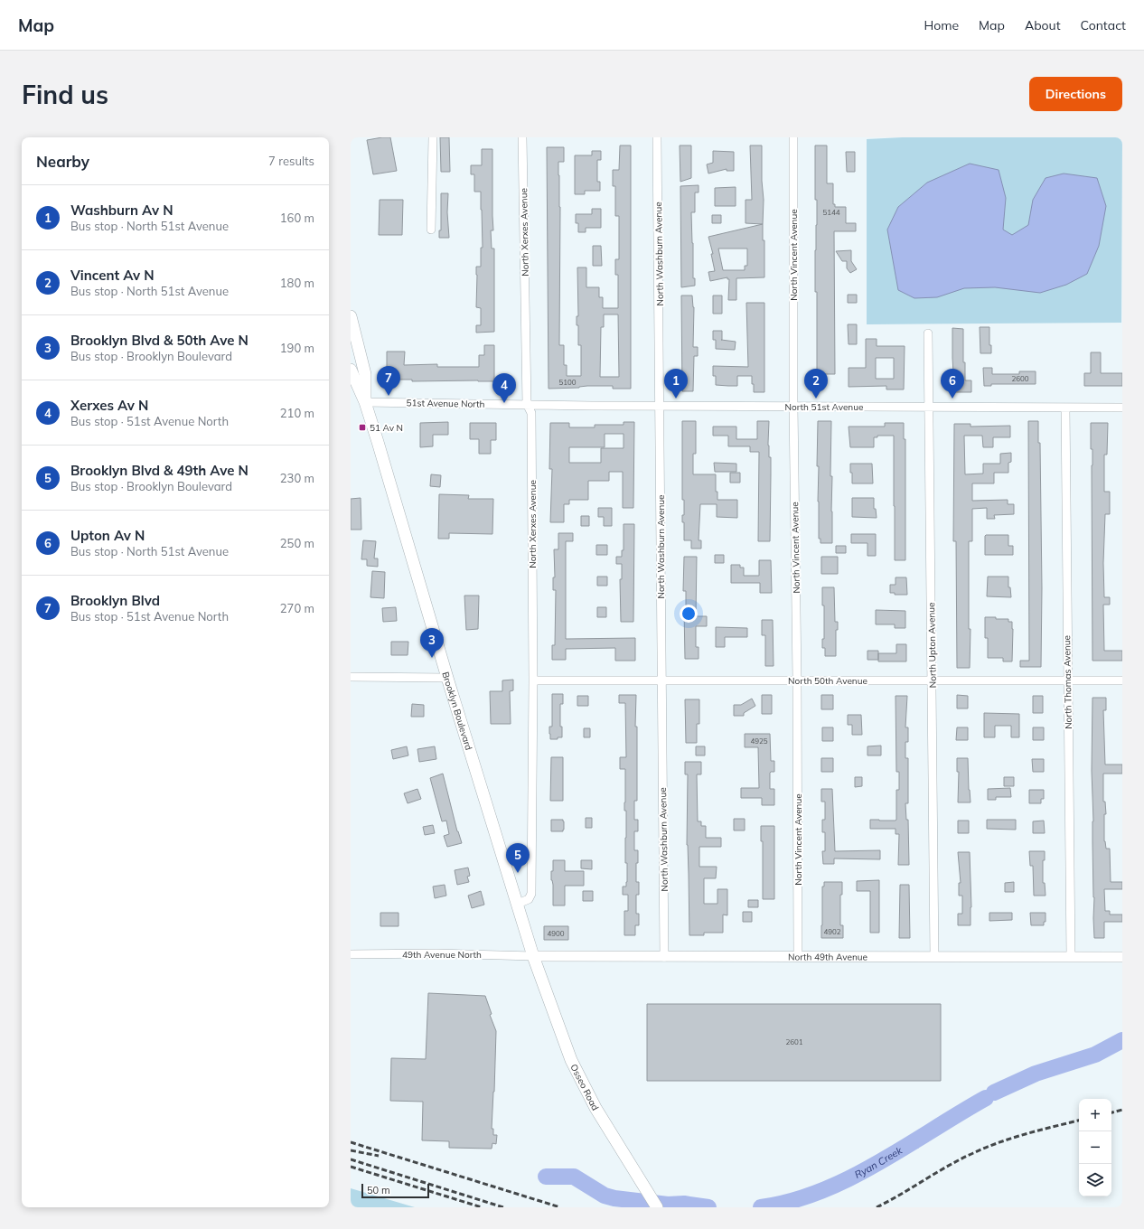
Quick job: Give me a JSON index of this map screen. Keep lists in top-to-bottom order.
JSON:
{
  "streets": {
    "main road": ["Brooklyn Boulevard", "Osseo Road"],
    "street": [
      "North Xerxes Avenue",
      "North Washburn Avenue",
      "North Vincent Avenue",
      "51st Avenue North",
      "North 51st Avenue",
      "North Upton Avenue",
      "North 50th Avenue",
      "North Thomas Avenue",
      "49th Avenue North",
      "North 49th Avenue"
    ]
  },
  "crossings": [
    ["North Xerxes Avenue", "51st Avenue North"],
    ["North Xerxes Avenue", "North 51st Avenue"],
    ["North Xerxes Avenue", "North 50th Avenue"],
    ["North Xerxes Avenue", "Brooklyn Boulevard"],
    ["North Washburn Avenue", "North 51st Avenue"],
    ["North Washburn Avenue", "North 50th Avenue"],
    ["North Washburn Avenue", "North 49th Avenue"],
    ["North Vincent Avenue", "North 51st Avenue"],
    ["North Vincent Avenue", "North 50th Avenue"],
    ["North Vincent Avenue", "North 49th Avenue"],
    ["51st Avenue North", "North 51st Avenue"],
    ["51st Avenue North", "Brooklyn Boulevard"],
    ["North 51st Avenue", "North Upton Avenue"],
    ["North 51st Avenue", "North Thomas Avenue"],
    ["North Upton Avenue", "North 50th Avenue"],
    ["North Upton Avenue", "North 49th Avenue"],
    ["North 50th Avenue", "North Thomas Avenue"],
    ["North Thomas Avenue", "North 49th Avenue"],
    ["Brooklyn Boulevard", "49th Avenue North"],
    ["Brooklyn Boulevard", "North 49th Avenue"],
    ["Brooklyn Boulevard", "Osseo Road"],
    ["49th Avenue North", "North 49th Avenue"],
    ["49th Avenue North", "Osseo Road"],
    ["North 49th Avenue", "Osseo Road"]
  ],
  "water": ["Ryan Creek"],
  "places": {
    "transit": ["51 Av N"]
  },
  "house_numbers": [
    "5144",
    "2600",
    "5100",
    "4925",
    "4902",
    "4900",
    "2601"
  ],
  "scale_bar": "50 m",
  "page": {
    "header": "Map",
    "nav": [
      "Home",
      "Map",
      "About",
      "Contact"
    ],
    "buttons": "Directions",
    "title": "Find us",
    "heading": ["Nearby", "7 results"],
    "list": [
      {
        "mark": "1",
        "name": "Washburn Av N",
        "note": "Bus stop · North 51st Avenue",
        "value": "160 m"
      },
      {
        "mark": "2",
        "name": "Vincent Av N",
        "note": "Bus stop · North 51st Avenue",
        "value": "180 m"
      },
      {
        "mark": "3",
        "name": "Brooklyn Blvd & 50th Ave N",
        "note": "Bus stop · Brooklyn Boulevard",
        "value": "190 m"
      },
      {
        "mark": "4",
        "name": "Xerxes Av N",
        "note": "Bus stop · 51st Avenue North",
        "value": "210 m"
      },
      {
        "mark": "5",
        "name": "Brooklyn Blvd & 49th Ave N",
        "note": "Bus stop · Brooklyn Boulevard",
        "value": "230 m"
      },
      {
        "mark": "6",
        "name": "Upton Av N",
        "note": "Bus stop · North 51st Avenue",
        "value": "250 m"
      },
      {
        "mark": "7",
        "name": "Brooklyn Blvd",
        "note": "Bus stop · 51st Avenue North",
        "value": "270 m"
      }
    ],
    "pins": [
      "7",
      "1",
      "2",
      "6",
      "4",
      "3",
      "5"
    ],
    "map_buttons": ["+", "−"],
    "scale": "50 m"
  }
}
